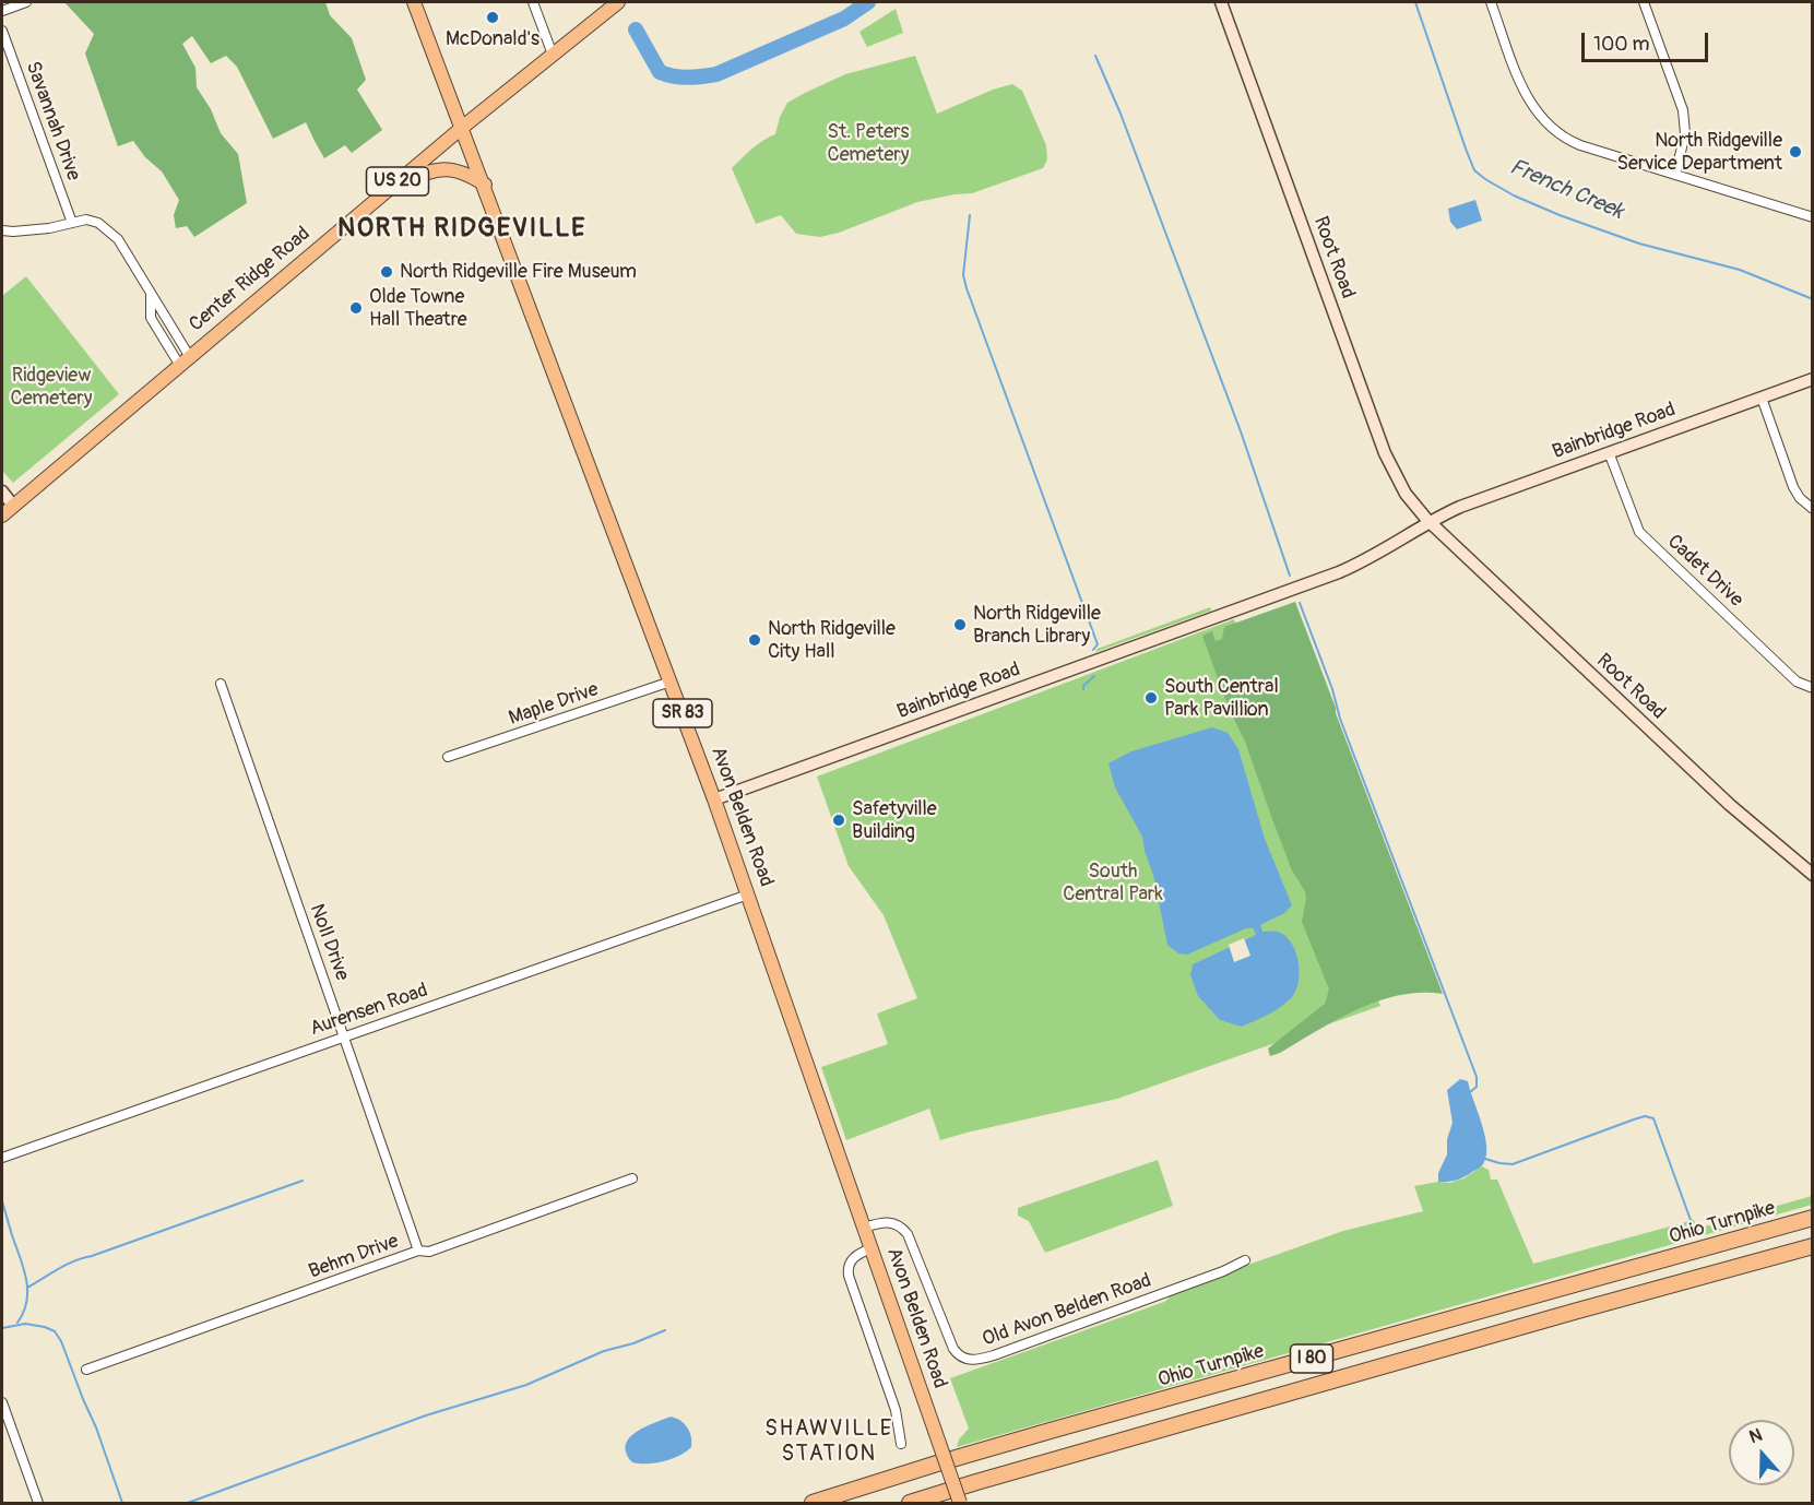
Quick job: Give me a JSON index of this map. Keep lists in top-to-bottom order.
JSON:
{
  "streets": {
    "highway": ["Ohio Turnpike", "I 80"],
    "main road": [
      "US 20",
      "Center Ridge Road",
      "SR 83",
      "Avon Belden Road"
    ],
    "street": [
      "Savannah Drive",
      "Root Road",
      "Bainbridge Road",
      "Cadet Drive",
      "Maple Drive",
      "Noll Drive",
      "Aurensen Road",
      "Behm Drive",
      "Old Avon Belden Road"
    ]
  },
  "crossings": [
    ["Root Road", "Bainbridge Road"],
    ["Center Ridge Road", "Avon Belden Road"],
    ["Bainbridge Road", "Cadet Drive"],
    ["Bainbridge Road", "Avon Belden Road"],
    ["Maple Drive", "Avon Belden Road"],
    ["Avon Belden Road", "Aurensen Road"],
    ["Avon Belden Road", "Old Avon Belden Road"],
    ["Noll Drive", "Aurensen Road"],
    ["Noll Drive", "Behm Drive"]
  ],
  "districts": ["NORTH RIDGEVILLE", "SHAWVILLE STATION"],
  "water": ["French Creek"],
  "parks": ["St. Peters Cemetery", "Ridgeview Cemetery", "South Central Park"],
  "places": [
    "McDonald's",
    "North Ridgeville Service Department",
    "North Ridgeville Fire Museum",
    "Olde Towne Hall Theatre",
    "North Ridgeville Branch Library",
    "North Ridgeville City Hall",
    "South Central Park Pavillion",
    "Safetyville Building"
  ],
  "scale_bar": "100 m",
  "north": "top"
}
